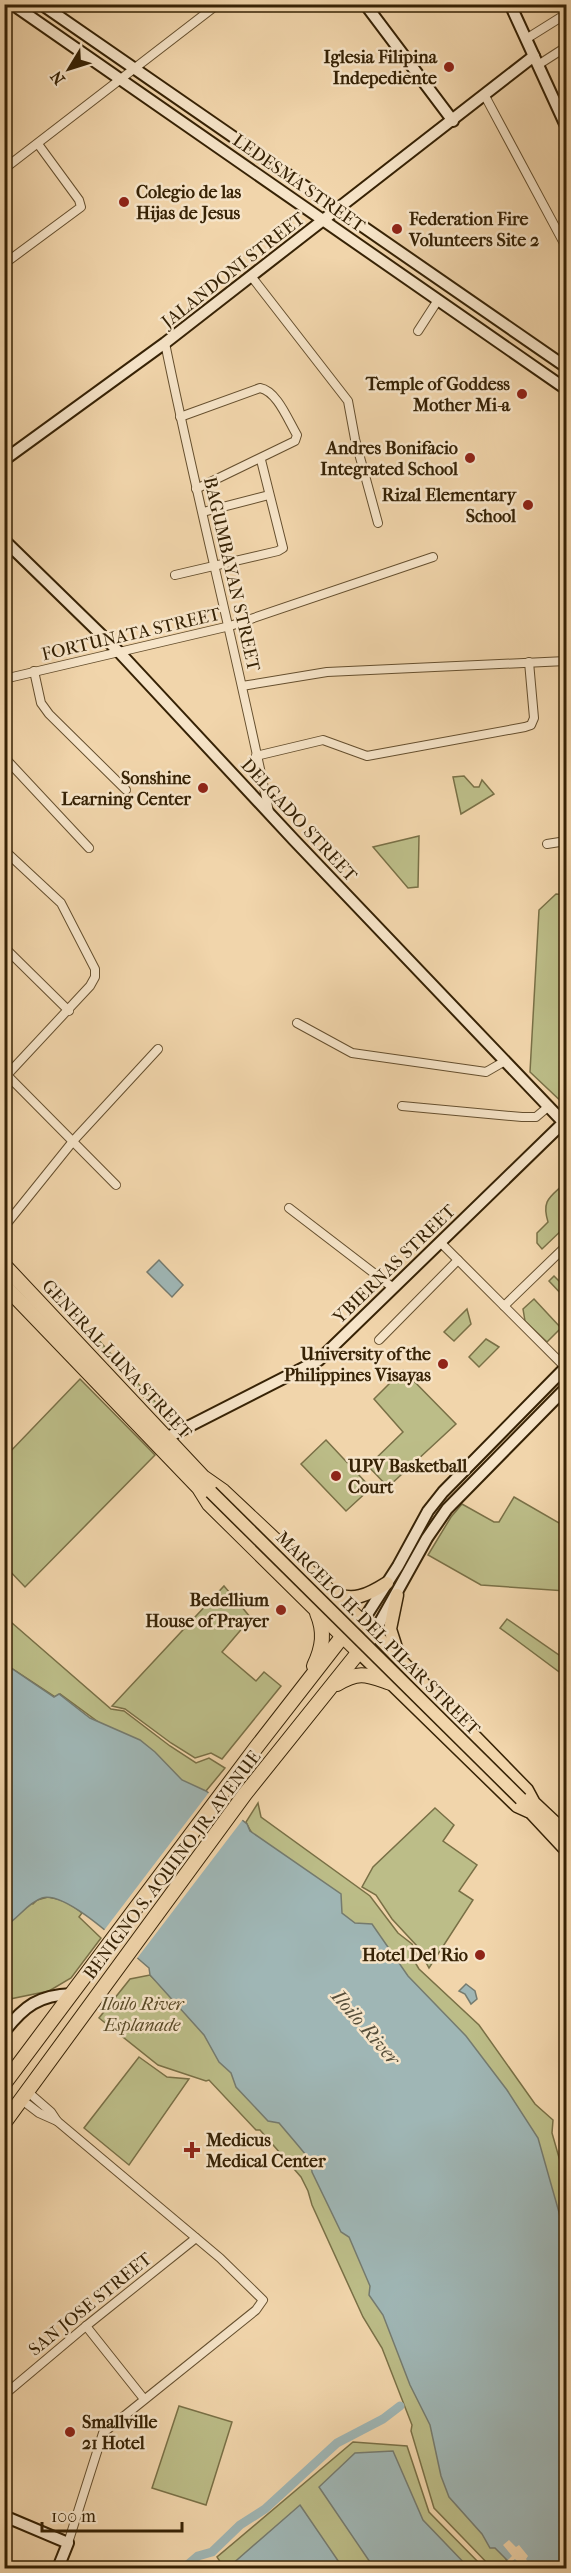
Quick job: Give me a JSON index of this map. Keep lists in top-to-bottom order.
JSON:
{
  "streets": {
    "highway": ["GENERAL LUNA STREET", "MARCELO H. DEL PILAR STREET", "BENIGNO S. AQUINO JR. AVENUE"],
    "street": [
      "LEDESMA STREET",
      "JALANDONI STREET",
      "BAGUMBAYAN STREET",
      "FORTUNATA STREET",
      "DELGADO STREET",
      "YBIERNAS STREET",
      "SAN JOSE STREET"
    ]
  },
  "crossings": [
    ["LEDESMA STREET", "JALANDONI STREET"],
    ["JALANDONI STREET", "BAGUMBAYAN STREET"],
    ["BAGUMBAYAN STREET", "FORTUNATA STREET"],
    ["BAGUMBAYAN STREET", "DELGADO STREET"],
    ["FORTUNATA STREET", "DELGADO STREET"],
    ["DELGADO STREET", "YBIERNAS STREET"],
    ["YBIERNAS STREET", "GENERAL LUNA STREET"],
    ["GENERAL LUNA STREET", "MARCELO H. DEL PILAR STREET"],
    ["GENERAL LUNA STREET", "BENIGNO S. AQUINO JR. AVENUE"],
    ["MARCELO H. DEL PILAR STREET", "BENIGNO S. AQUINO JR. AVENUE"]
  ],
  "water": ["Iloilo River"],
  "parks": ["Iloilo River Esplanade"],
  "places": {
    "other": [
      "Iglesia Filipina Indepediente",
      "Colegio de las Hijas de Jesus",
      "Federation Fire Volunteers Site 2",
      "Temple of Goddess Mother Mi-a",
      "Andres Bonifacio Integrated School",
      "Rizal Elementary School",
      "Sonshine Learning Center",
      "University of the Philippines Visayas",
      "UPV Basketball Court",
      "Bedellium House of Prayer",
      "Hotel Del Rio",
      "Smallville 21 Hotel"
    ],
    "health": ["Medicus Medical Center"]
  },
  "scale_bar": "100 m",
  "north": "bottom left"
}
